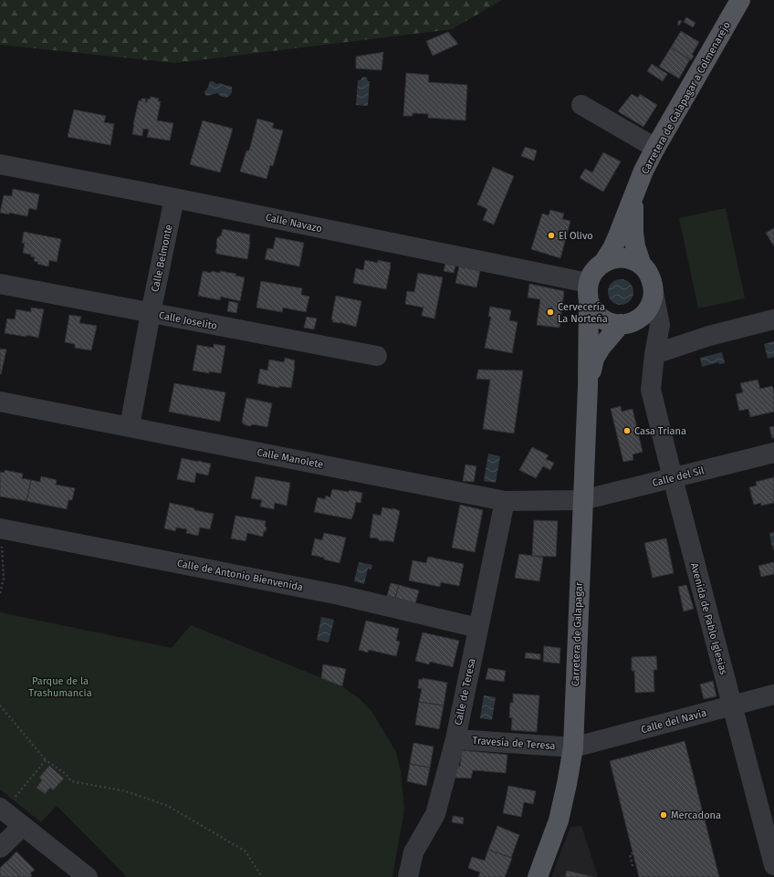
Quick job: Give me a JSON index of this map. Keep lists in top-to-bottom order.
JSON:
{
  "streets": {
    "main road": ["Carretera de Galapagar a Colmenarejo", "Carretera de Galapagar"],
    "street": [
      "Calle Navazo",
      "Calle Belmonte",
      "Calle Joselito",
      "Calle Manolete",
      "Calle del Sil",
      "Calle de Antonio Bienvenida",
      "Avenida de Pablo Iglesias",
      "Calle de Teresa",
      "Calle del Navia",
      "Travesía de Teresa"
    ]
  },
  "crossings": [
    ["Carretera de Galapagar a Colmenarejo", "Calle Navazo"],
    ["Carretera de Galapagar a Colmenarejo", "Avenida de Pablo Iglesias"],
    ["Calle Navazo", "Calle Belmonte"],
    ["Calle Navazo", "Avenida de Pablo Iglesias"],
    ["Calle Belmonte", "Calle Joselito"],
    ["Calle Belmonte", "Calle Manolete"],
    ["Calle Manolete", "Calle del Sil"],
    ["Calle Manolete", "Carretera de Galapagar"],
    ["Calle Manolete", "Calle de Teresa"],
    ["Calle del Sil", "Avenida de Pablo Iglesias"],
    ["Calle del Sil", "Carretera de Galapagar"],
    ["Calle de Antonio Bienvenida", "Calle de Teresa"],
    ["Avenida de Pablo Iglesias", "Calle del Navia"],
    ["Carretera de Galapagar", "Calle del Navia"],
    ["Carretera de Galapagar", "Travesía de Teresa"],
    ["Calle de Teresa", "Travesía de Teresa"],
    ["Calle del Navia", "Travesía de Teresa"]
  ],
  "parks": ["Parque de la Trashumancia"],
  "places": [
    "El Olivo",
    "Cervecería La Norteña",
    "Casa Triana",
    "Mercadona"
  ]
}
